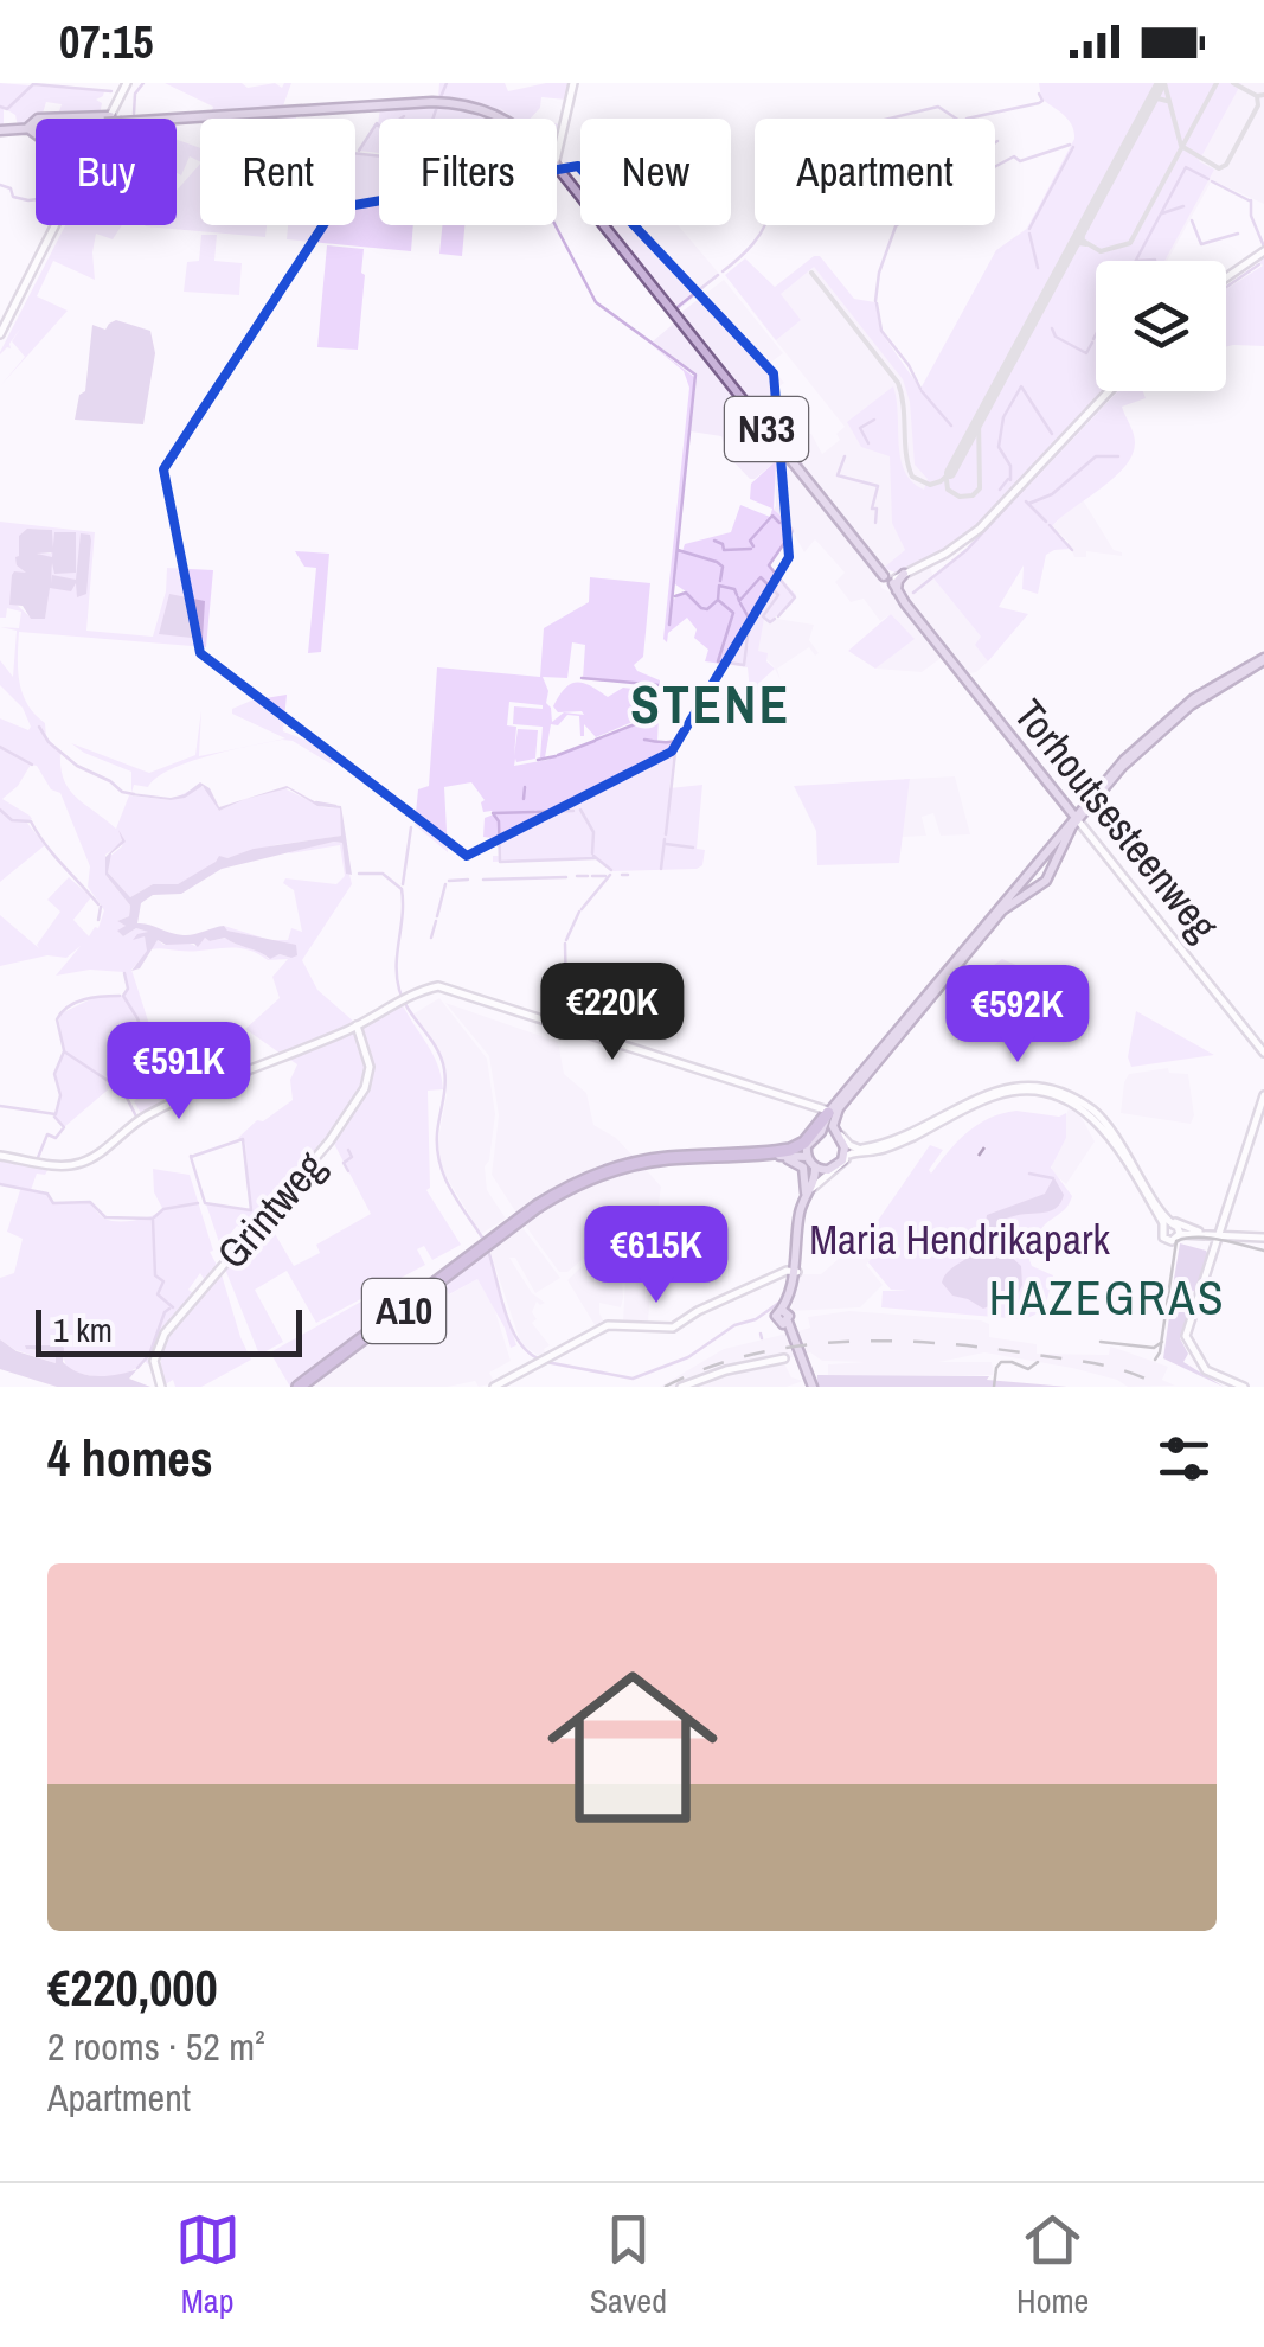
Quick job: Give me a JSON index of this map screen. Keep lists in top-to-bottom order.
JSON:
{
  "streets": {
    "highway": ["A10"],
    "main road": ["N33", "Torhoutsesteenweg", "Grintweg"]
  },
  "districts": ["STENE", "HAZEGRAS"],
  "parks": ["Maria Hendrikapark"],
  "scale_bar": "1 km",
  "page": {
    "status": "07:15",
    "chip": [
      "Buy",
      "Rent",
      "Filters",
      "New",
      "Apartment"
    ],
    "price": [
      "€220K",
      "€592K",
      "€591K",
      "€615K"
    ],
    "scale": "1 km",
    "heading": "4 homes",
    "list": [
      {
        "name": "€220,000",
        "note": "2 rooms · 52 m² · Apartment"
      }
    ],
    "tabs": ["Map", "Saved", "Home"]
  }
}
